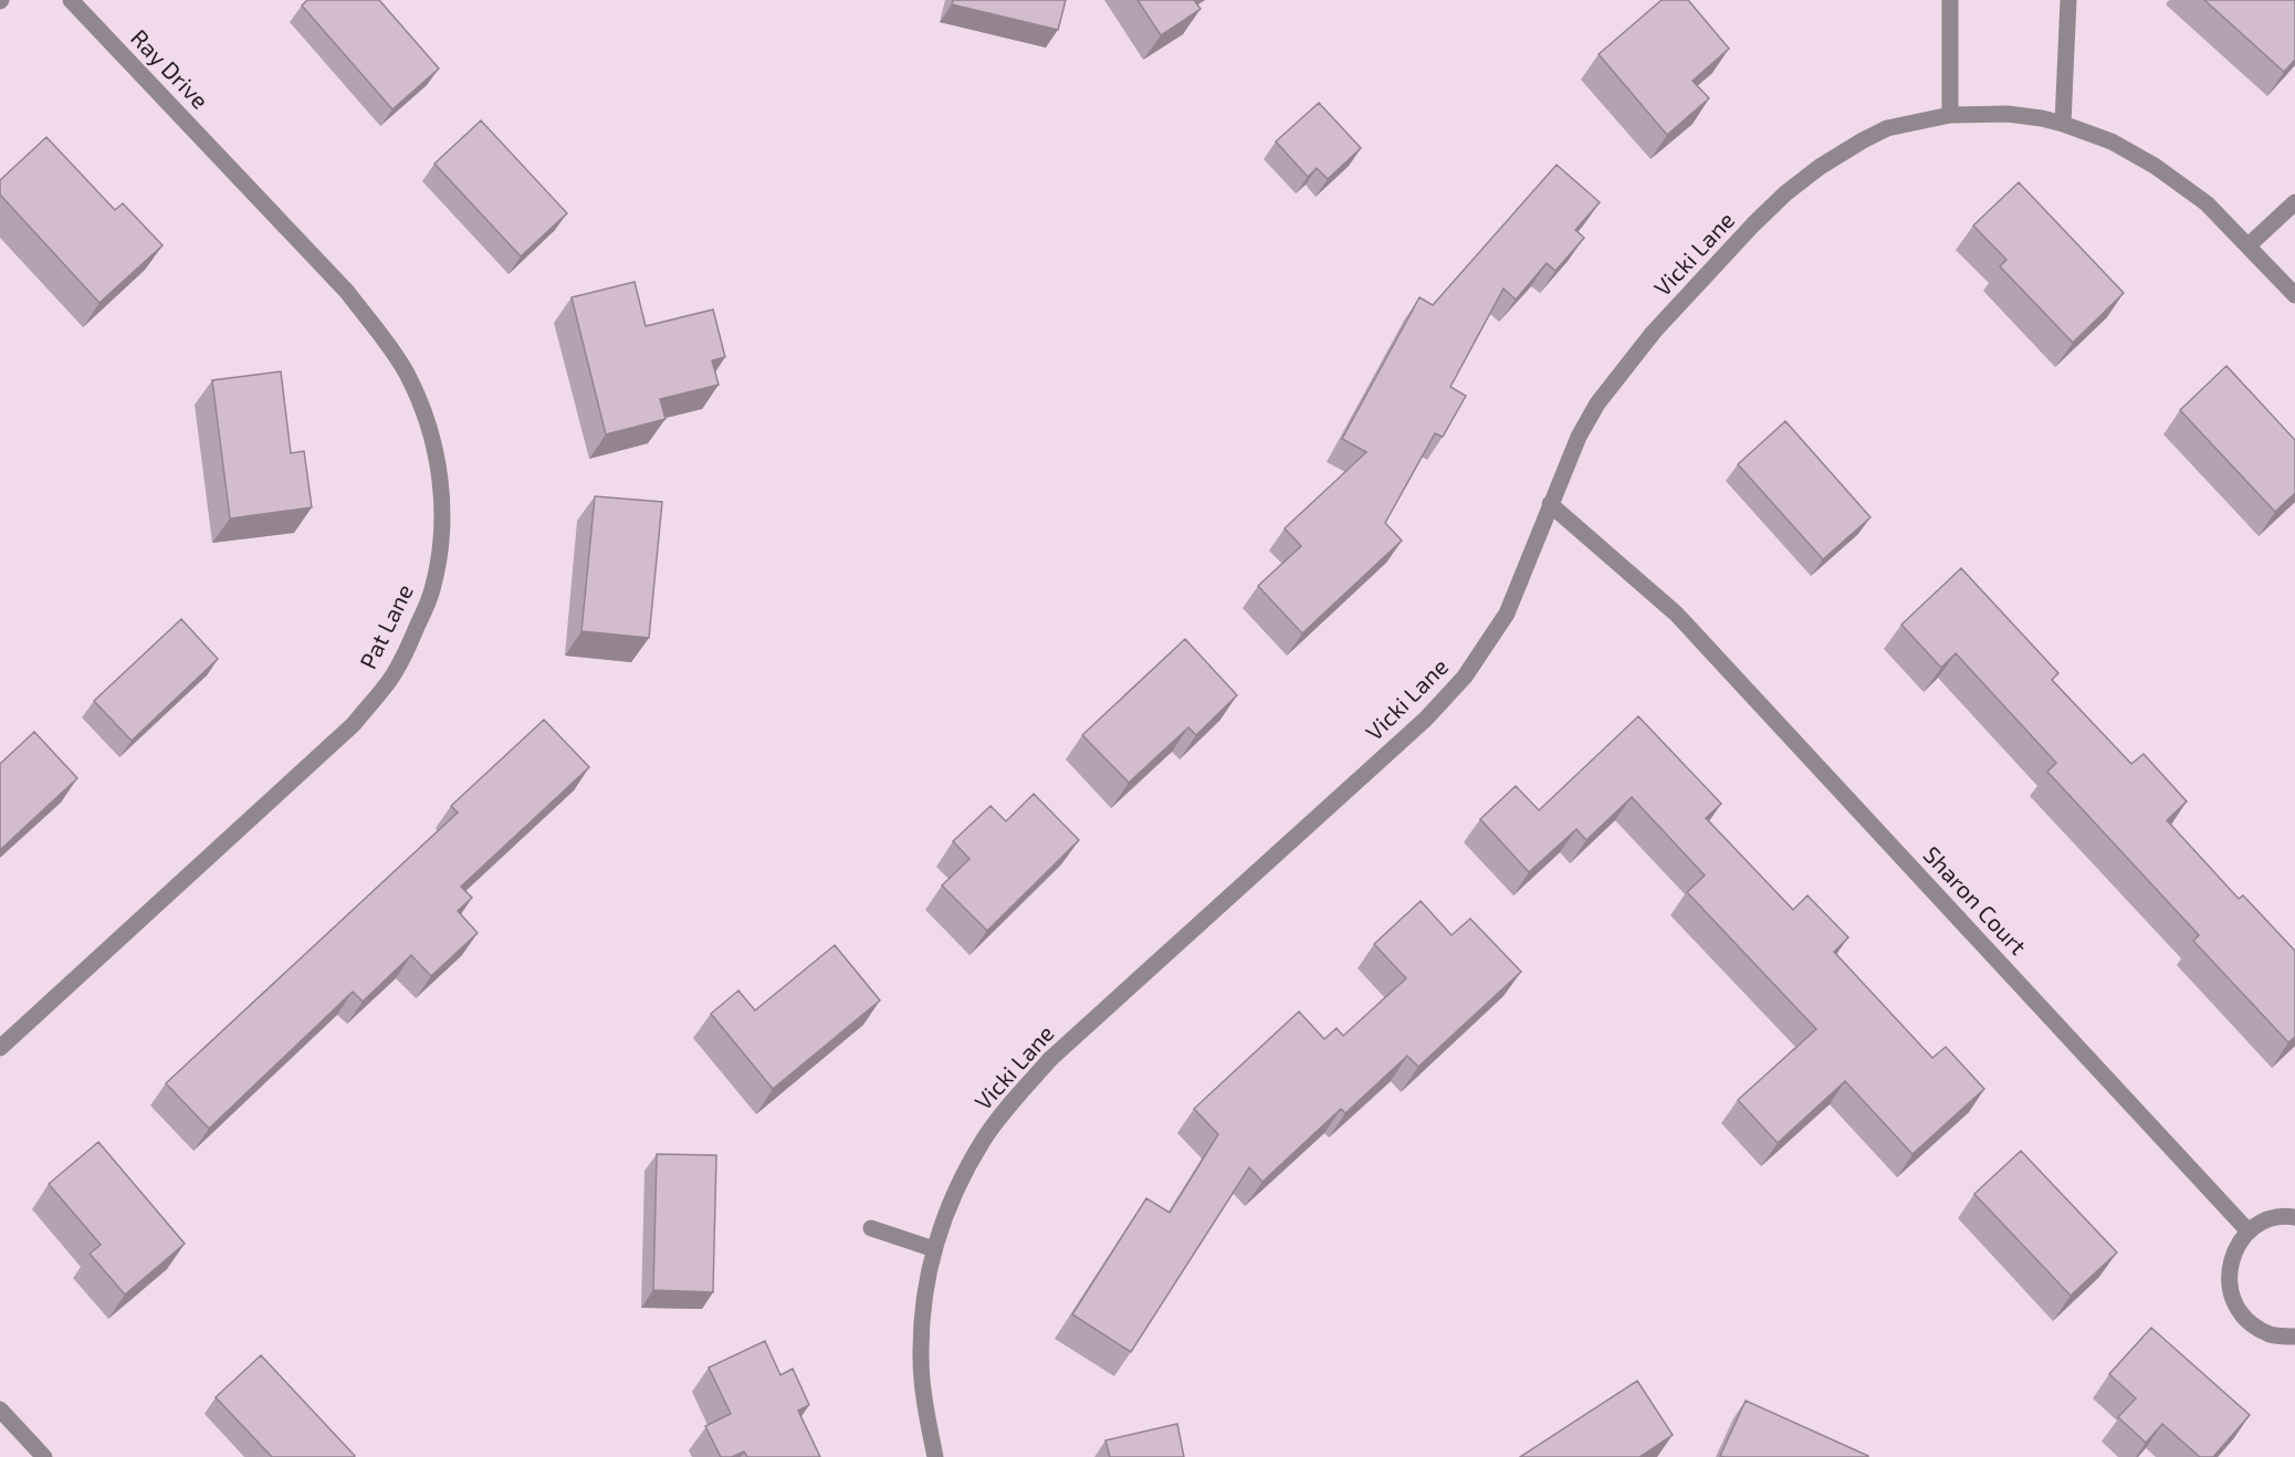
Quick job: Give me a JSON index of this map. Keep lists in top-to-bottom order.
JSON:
{
  "streets": {
    "street": [
      "Ray Drive",
      "Vicki Lane",
      "Pat Lane",
      "Sharon Court"
    ]
  },
  "crossings": [
    ["Ray Drive", "Pat Lane"],
    ["Vicki Lane", "Sharon Court"]
  ]
}
